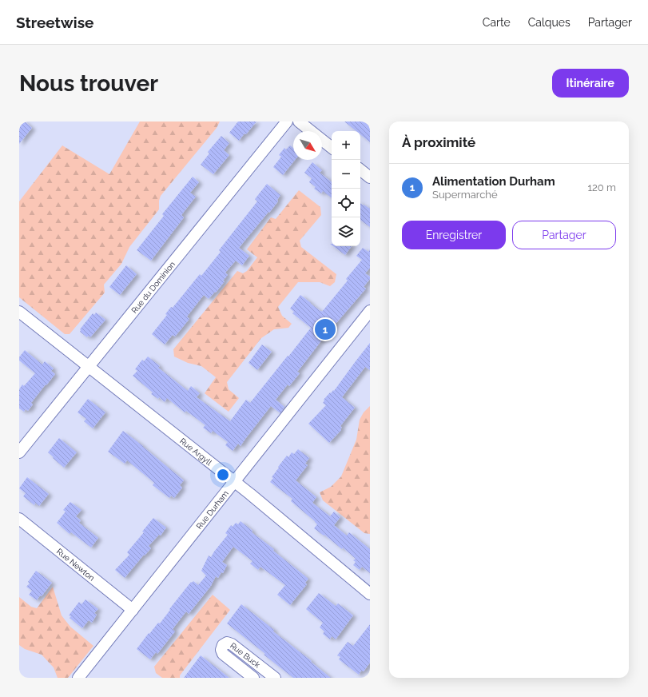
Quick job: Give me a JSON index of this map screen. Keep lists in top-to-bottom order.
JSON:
{
  "streets": {
    "street": [
      "Rue du Dominion",
      "Rue Argyll",
      "Rue Durham",
      "Rue Newton",
      "Rue Buck"
    ]
  },
  "crossings": [
    ["Rue du Dominion", "Rue Argyll"],
    ["Rue Argyll", "Rue Durham"],
    ["Rue Durham", "Rue Newton"]
  ],
  "north": "bottom right",
  "page": {
    "header": "Streetwise",
    "nav": ["Carte", "Calques", "Partager"],
    "buttons": [
      "Itinéraire",
      ["Enregistrer", "Partager"]
    ],
    "title": "Nous trouver",
    "heading": "À proximité",
    "map_buttons": ["+", "−"],
    "list": [
      {
        "mark": "1",
        "name": "Alimentation Durham",
        "note": "Supermarché",
        "value": "120 m"
      }
    ],
    "pins": "1"
  }
}
